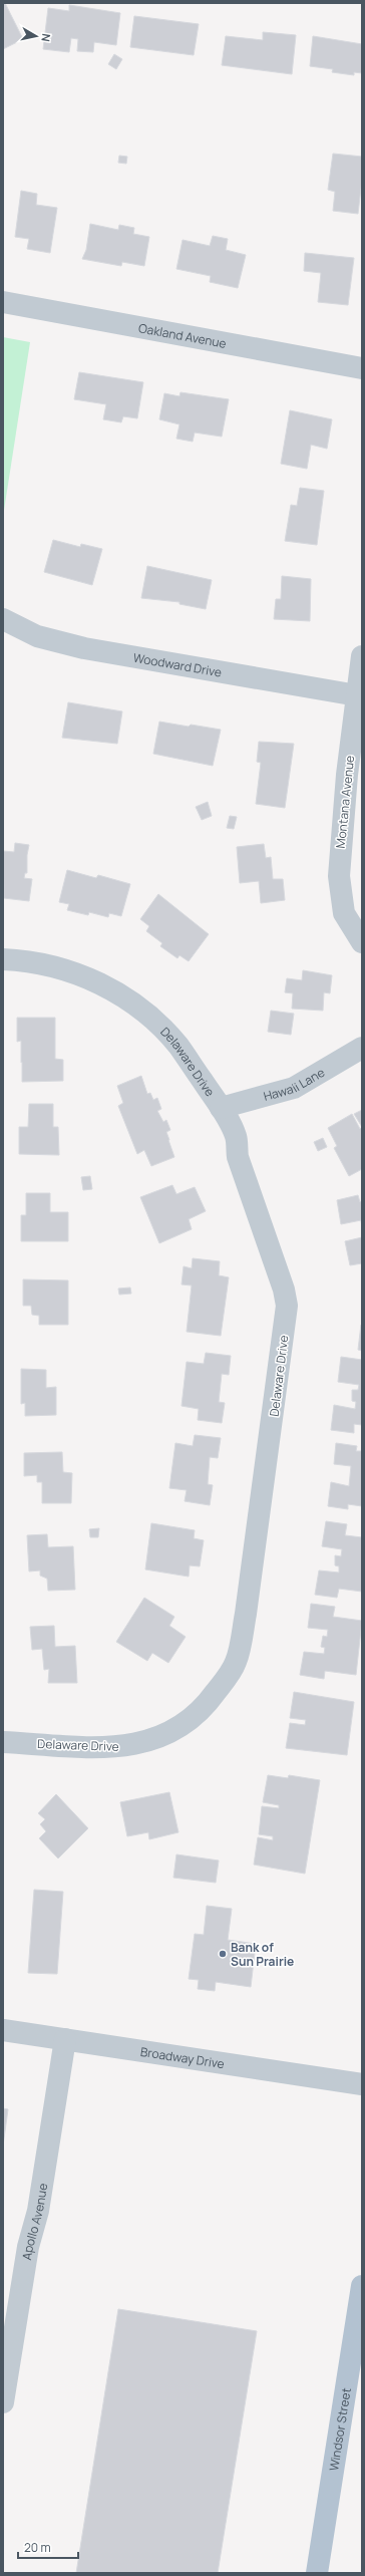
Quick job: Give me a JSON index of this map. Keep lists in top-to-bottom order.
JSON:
{
  "streets": {
    "main road": ["Windsor Street"],
    "street": [
      "Oakland Avenue",
      "Woodward Drive",
      "Montana Avenue",
      "Delaware Drive",
      "Hawaii Lane",
      "Broadway Drive",
      "Apollo Avenue"
    ]
  },
  "crossings": [
    ["Woodward Drive", "Montana Avenue"],
    ["Delaware Drive", "Hawaii Lane"],
    ["Broadway Drive", "Apollo Avenue"]
  ],
  "places": ["Bank of Sun Prairie"],
  "scale_bar": "20 m",
  "north": "right"
}
